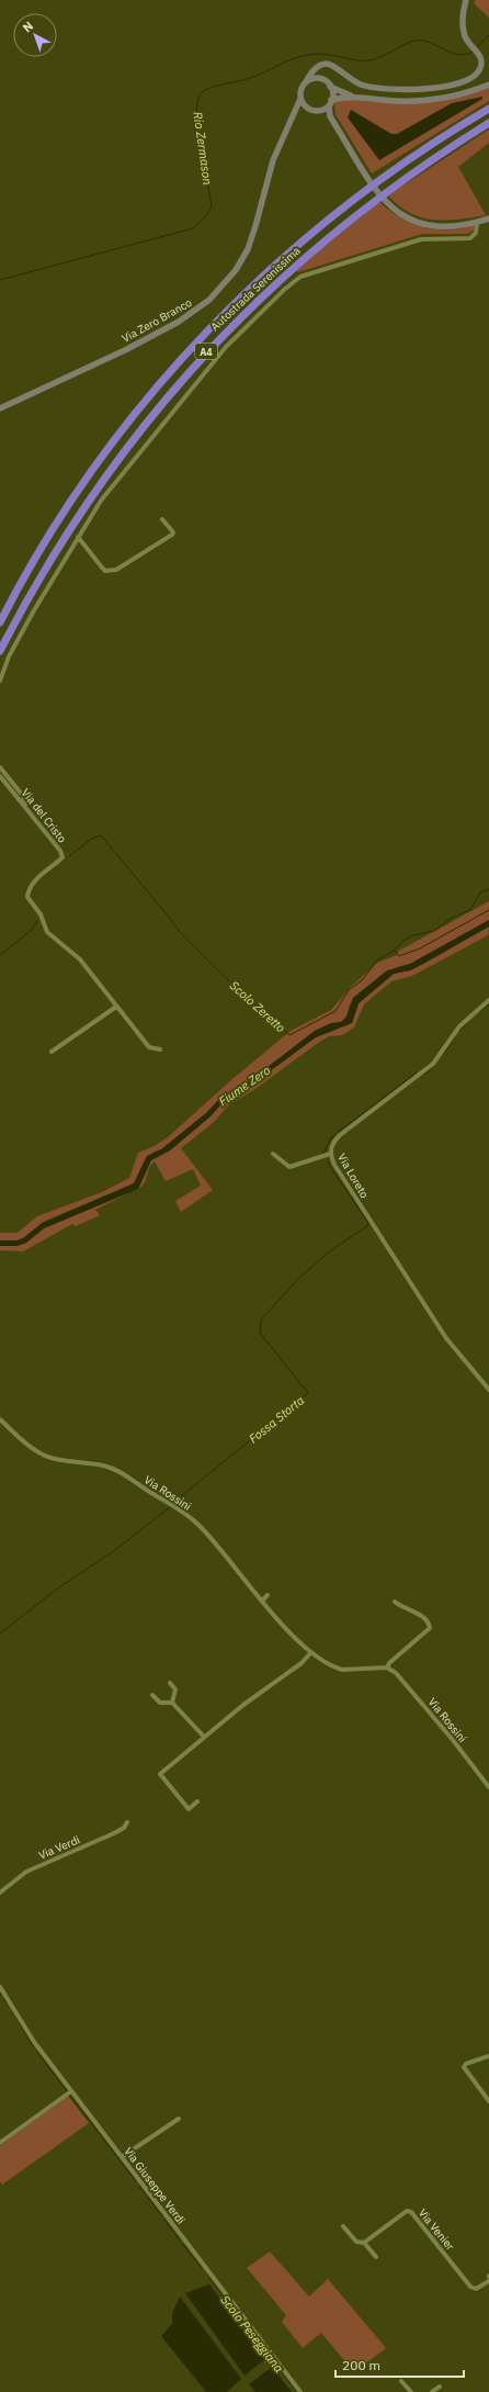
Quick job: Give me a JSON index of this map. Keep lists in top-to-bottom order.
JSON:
{
  "streets": {
    "highway": ["Autostrada Serenissima", "A4"],
    "main road": ["Via Zero Branco"],
    "street": [
      "Via del Cristo",
      "Via Loreto",
      "Via Rossini",
      "Via Verdi",
      "Via Giuseppe Verdi",
      "Via Venier"
    ]
  },
  "water": [
    "Rio Zermason",
    "Scolo Zeretto",
    "Fiume Zero",
    "Fossa Storta",
    "Scolo Peseggiana"
  ],
  "scale_bar": "200 m",
  "north": "top left"
}
